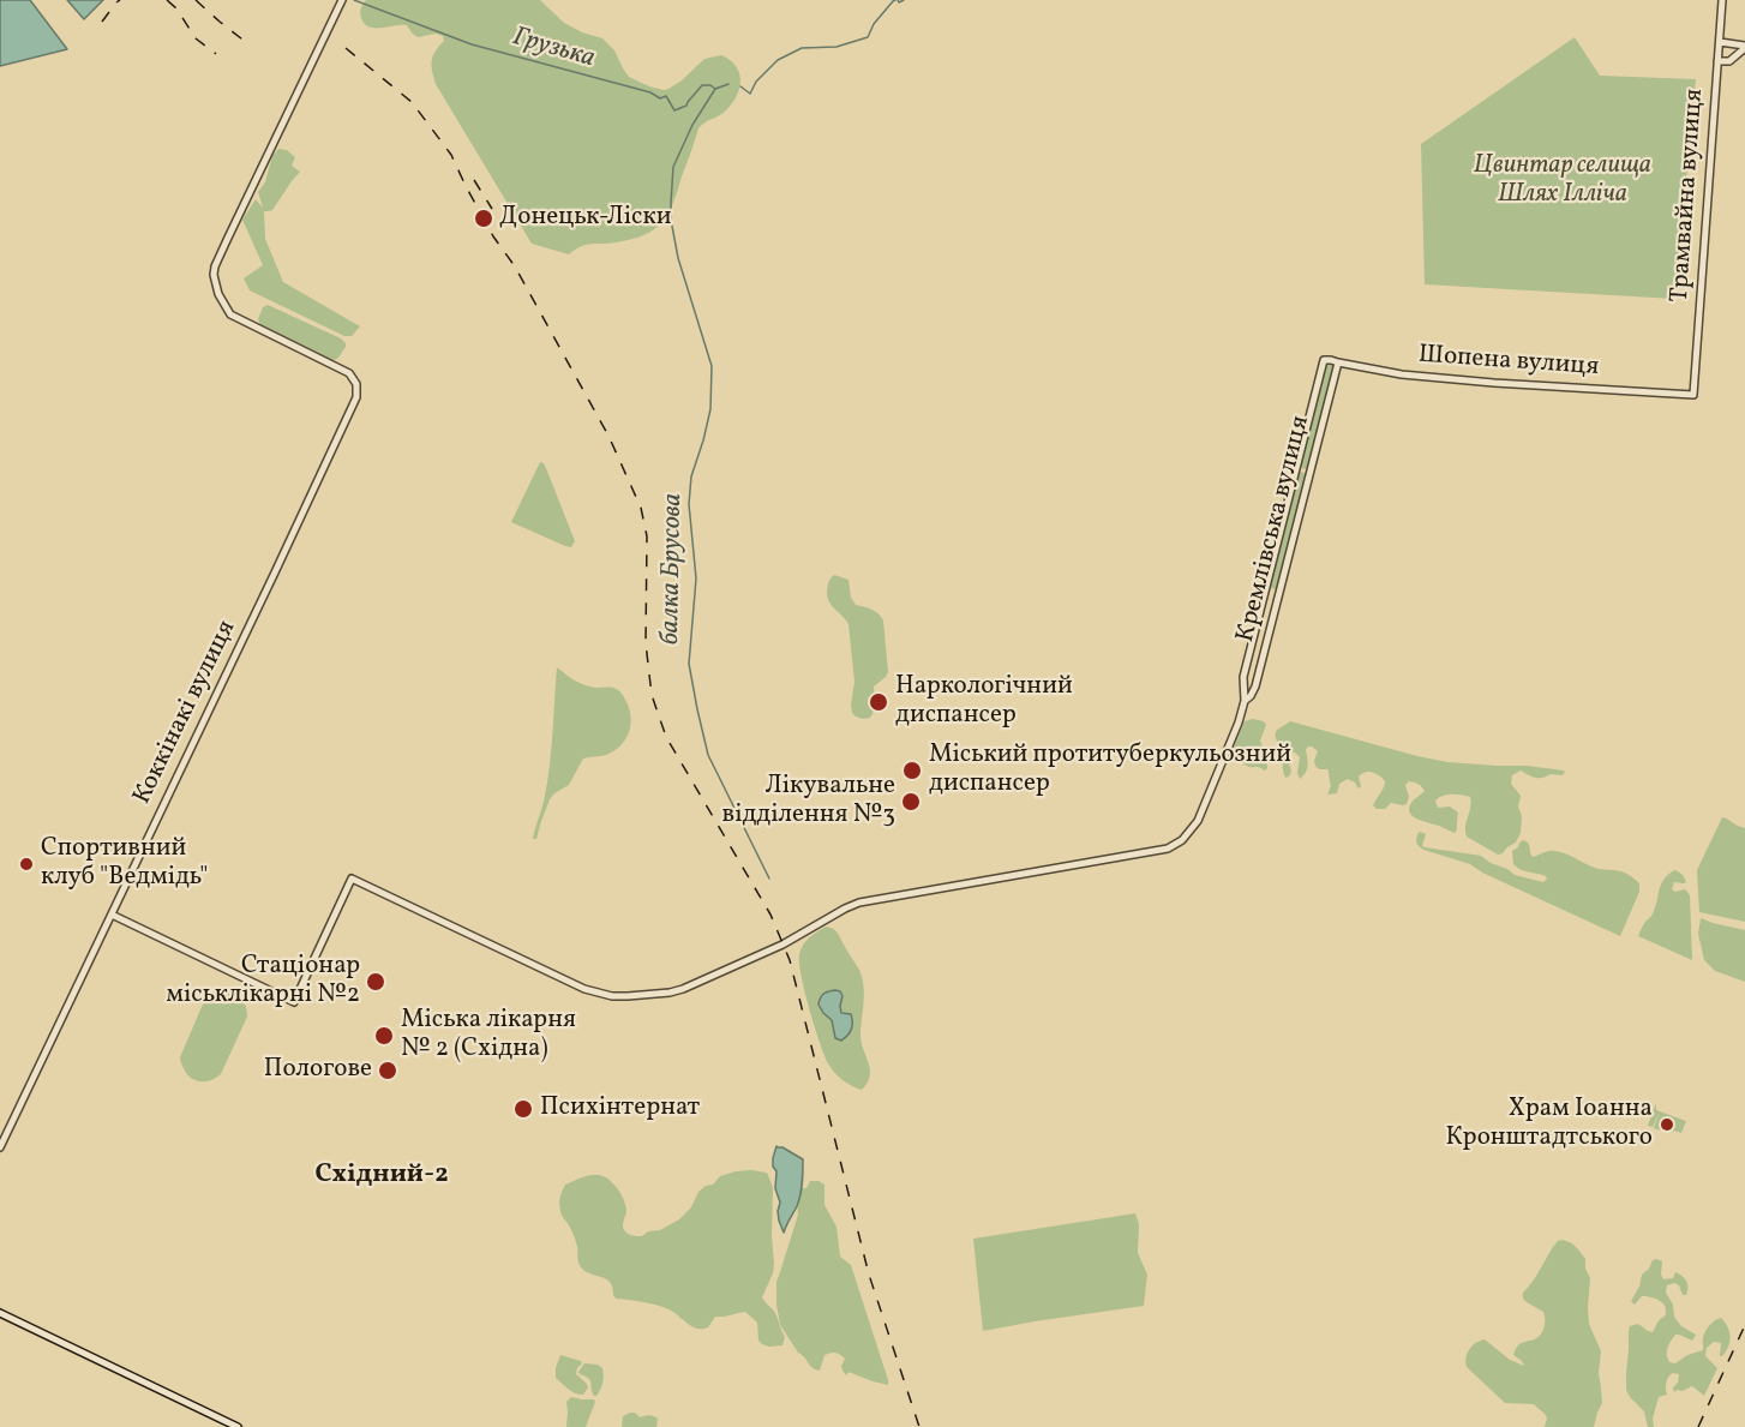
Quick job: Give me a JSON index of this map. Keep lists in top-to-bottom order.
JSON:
{
  "streets": {
    "street": [
      "Трамвайна вулиця",
      "Шопена вулиця",
      "Кремлівська вулиця",
      "Коккінакі вулиця"
    ]
  },
  "crossings": [
    ["Трамвайна вулиця", "Шопена вулиця"],
    ["Шопена вулиця", "Кремлівська вулиця"],
    ["Кремлівська вулиця", "Коккінакі вулиця"]
  ],
  "districts": ["Східний-2"],
  "water": ["Грузька", "балка Брусова"],
  "parks": ["Цвинтар селища Шлях Ілліча"],
  "places": [
    "Донецьк-Ліски",
    "Наркологічний диспансер",
    "Міський протитуберкульозний диспансер",
    "Лікувальне відділення №3",
    "Спортивний клуб \"Ведмідь\"",
    "Стаціонар міськлікарні №2",
    "Міська лікарня № 2 (Східна)",
    "Пологове",
    "Психінтернат",
    "Храм Іоанна Кронштадтського"
  ]
}
